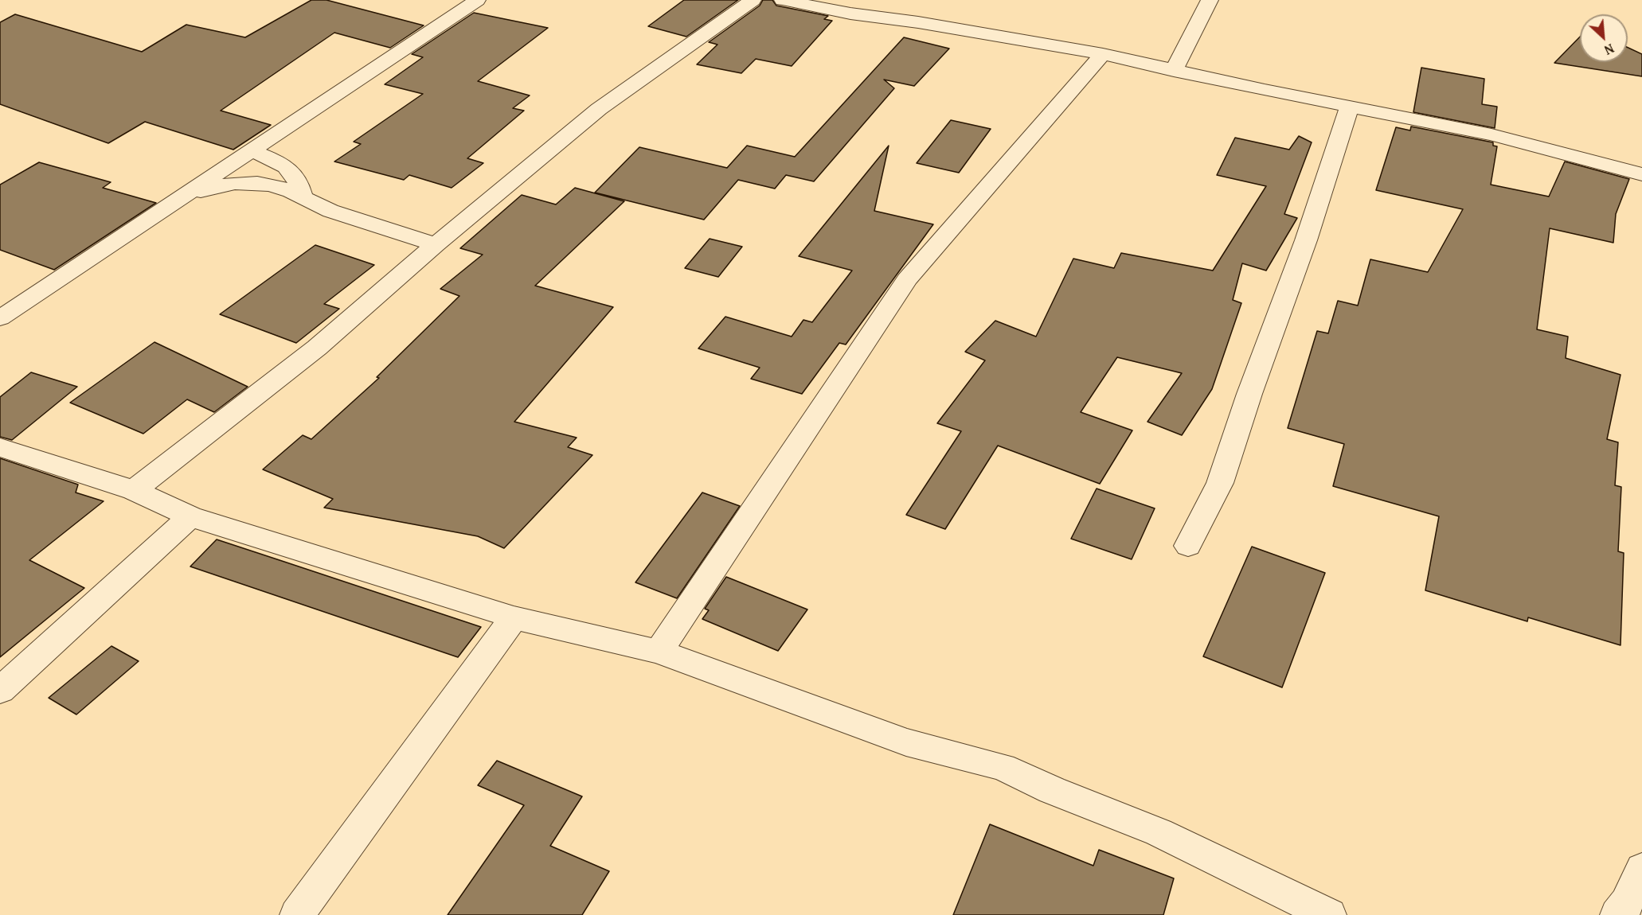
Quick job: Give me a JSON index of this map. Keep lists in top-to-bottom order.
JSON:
{
  "north": "bottom right"
}
